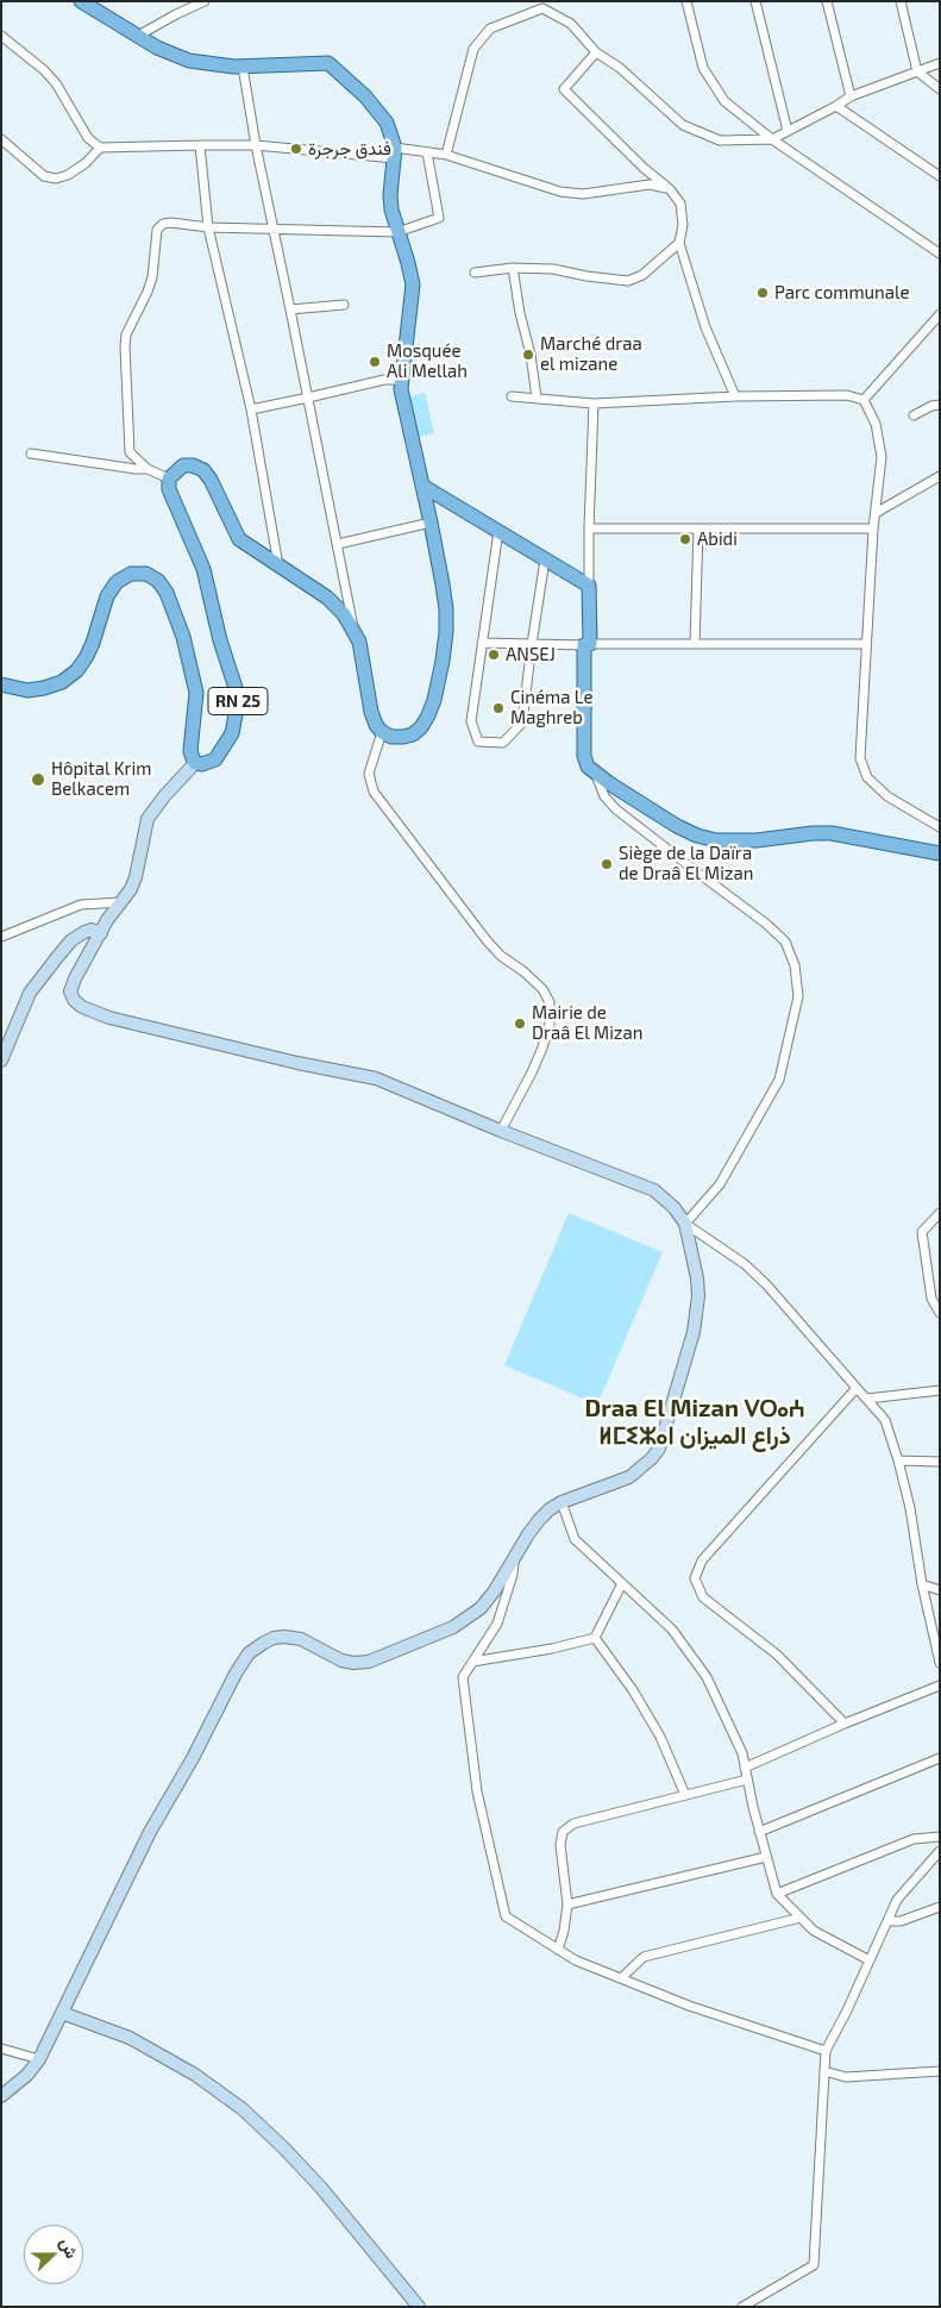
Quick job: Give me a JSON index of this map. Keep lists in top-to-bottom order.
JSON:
{
  "streets": {
    "main road": ["RN 25"]
  },
  "districts": ["Draa El Mizan ⴸⵔⴰⵄ ⵍⵎⵉⵣⴰⵏ ذراع الميزان"],
  "places": [
    "فندق جرجرة",
    "Parc communale",
    "Marché draa el mizane",
    "Mosquée Ali Mellah",
    "Abidi",
    "ANSEJ",
    "Cinéma Le Maghreb",
    "Hôpital Krim Belkacem",
    "Siège de la Daïra de Draâ El Mizan",
    "Mairie de Draâ El Mizan"
  ],
  "north": "right"
}
